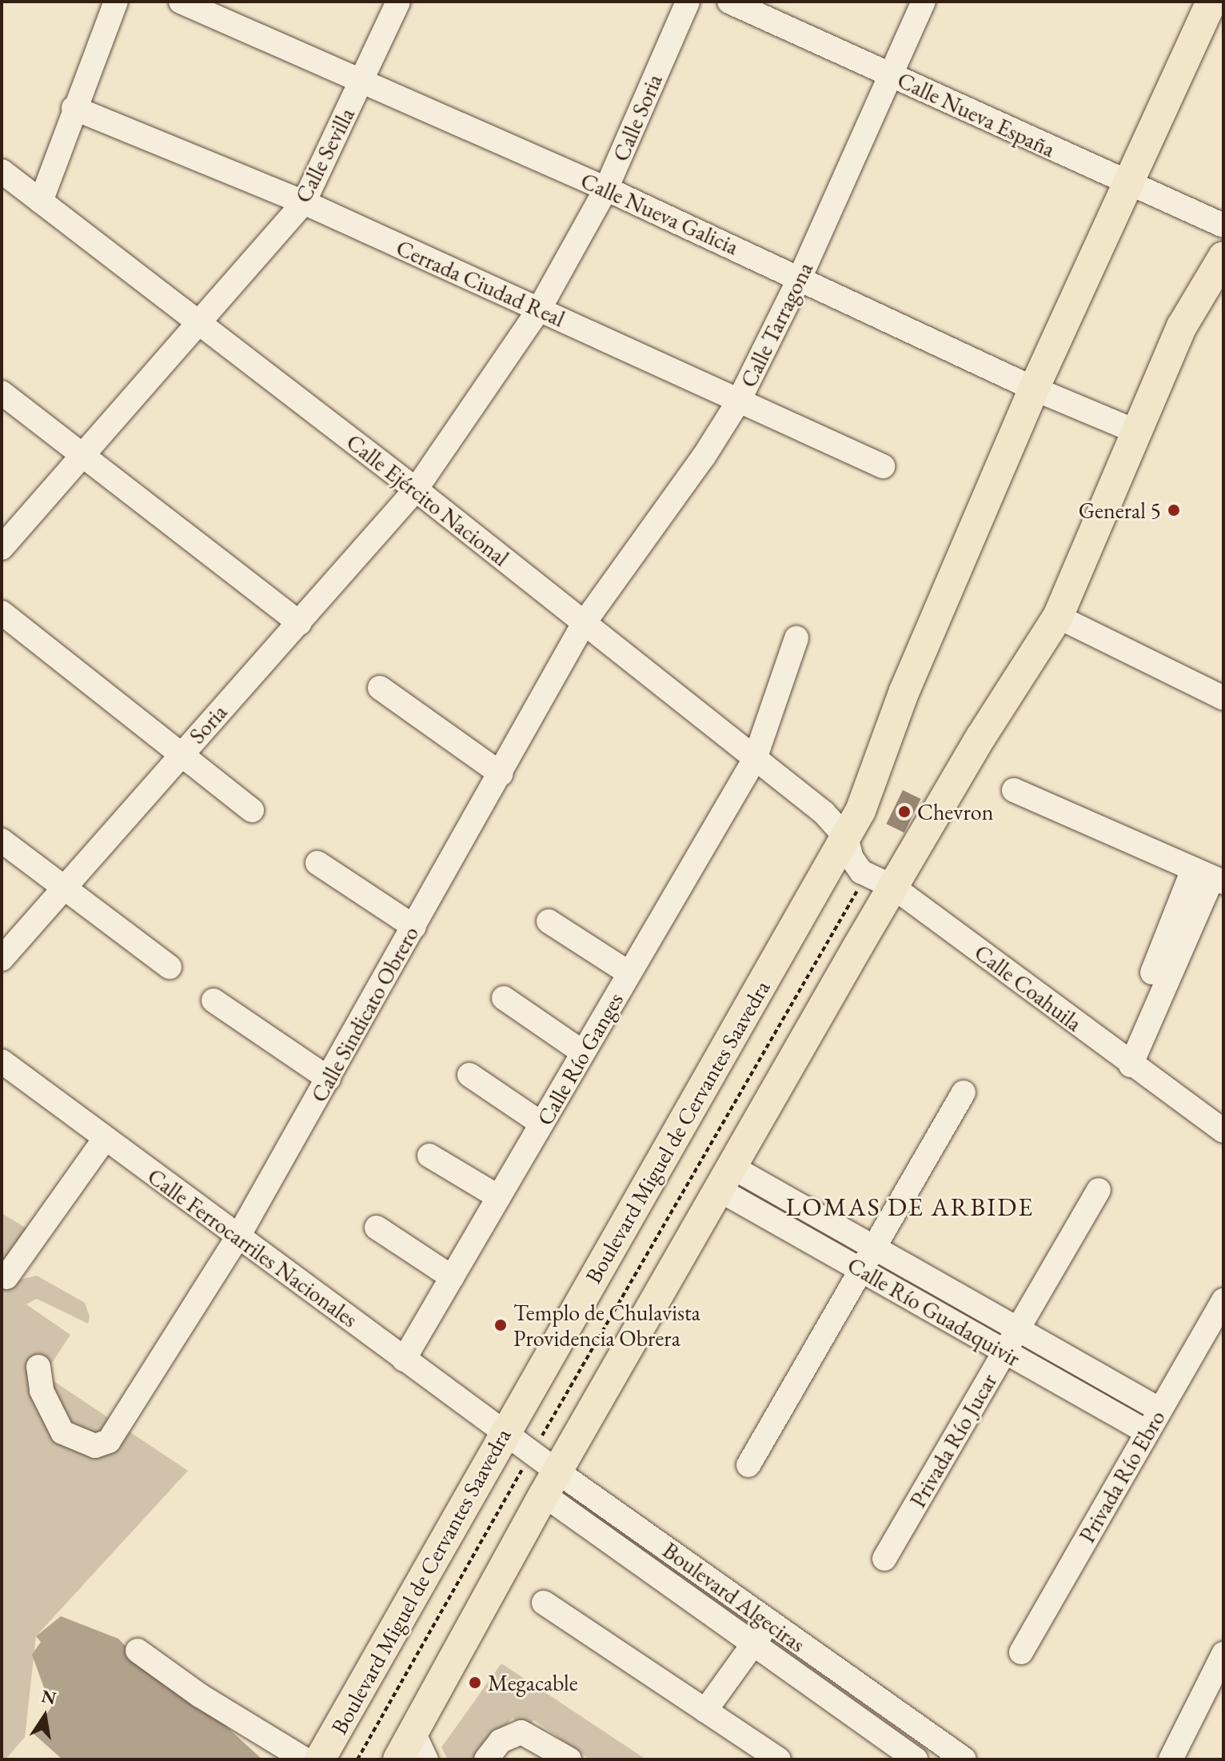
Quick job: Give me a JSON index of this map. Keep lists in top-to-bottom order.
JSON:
{
  "streets": {
    "main road": ["Boulevard Miguel de Cervantes Saavedra"],
    "street": [
      "Calle Nueva España",
      "Calle Soria",
      "Calle Sevilla",
      "Calle Nueva Galicia",
      "Cerrada Ciudad Real",
      "Calle Tarragona",
      "Calle Ejército Nacional",
      "Soria",
      "Calle Coahuila",
      "Calle Sindicato Obrero",
      "Calle Río Ganges",
      "Calle Ferrocarriles Nacionales",
      "Calle Río Guadaquivir",
      "Privada Río Jucar",
      "Privada Río Ebro",
      "Boulevard Algeciras"
    ]
  },
  "crossings": [
    ["Calle Nueva España", "Calle Tarragona"],
    ["Calle Nueva España", "Boulevard Miguel de Cervantes Saavedra"],
    ["Calle Soria", "Calle Nueva Galicia"],
    ["Calle Soria", "Cerrada Ciudad Real"],
    ["Calle Soria", "Calle Ejército Nacional"],
    ["Calle Soria", "Soria"],
    ["Calle Sevilla", "Calle Nueva Galicia"],
    ["Calle Sevilla", "Cerrada Ciudad Real"],
    ["Calle Sevilla", "Calle Ejército Nacional"],
    ["Calle Nueva Galicia", "Calle Tarragona"],
    ["Calle Nueva Galicia", "Boulevard Miguel de Cervantes Saavedra"],
    ["Cerrada Ciudad Real", "Calle Tarragona"],
    ["Calle Tarragona", "Calle Ejército Nacional"],
    ["Calle Tarragona", "Calle Sindicato Obrero"],
    ["Calle Ejército Nacional", "Soria"],
    ["Calle Ejército Nacional", "Calle Coahuila"],
    ["Calle Ejército Nacional", "Calle Sindicato Obrero"],
    ["Calle Ejército Nacional", "Calle Río Ganges"],
    ["Calle Ejército Nacional", "Boulevard Miguel de Cervantes Saavedra"],
    ["Calle Coahuila", "Boulevard Miguel de Cervantes Saavedra"],
    ["Calle Sindicato Obrero", "Calle Ferrocarriles Nacionales"],
    ["Calle Río Ganges", "Calle Ferrocarriles Nacionales"],
    ["Boulevard Miguel de Cervantes Saavedra", "Calle Ferrocarriles Nacionales"],
    ["Boulevard Miguel de Cervantes Saavedra", "Boulevard Algeciras"],
    ["Calle Ferrocarriles Nacionales", "Boulevard Algeciras"],
    ["Calle Río Guadaquivir", "Privada Río Jucar"],
    ["Calle Río Guadaquivir", "Privada Río Ebro"]
  ],
  "districts": ["LOMAS DE ARBIDE"],
  "places": [
    "General 5",
    "Chevron",
    "Templo de Chulavista Providencia Obrera",
    "Megacable"
  ],
  "north": "top"
}
